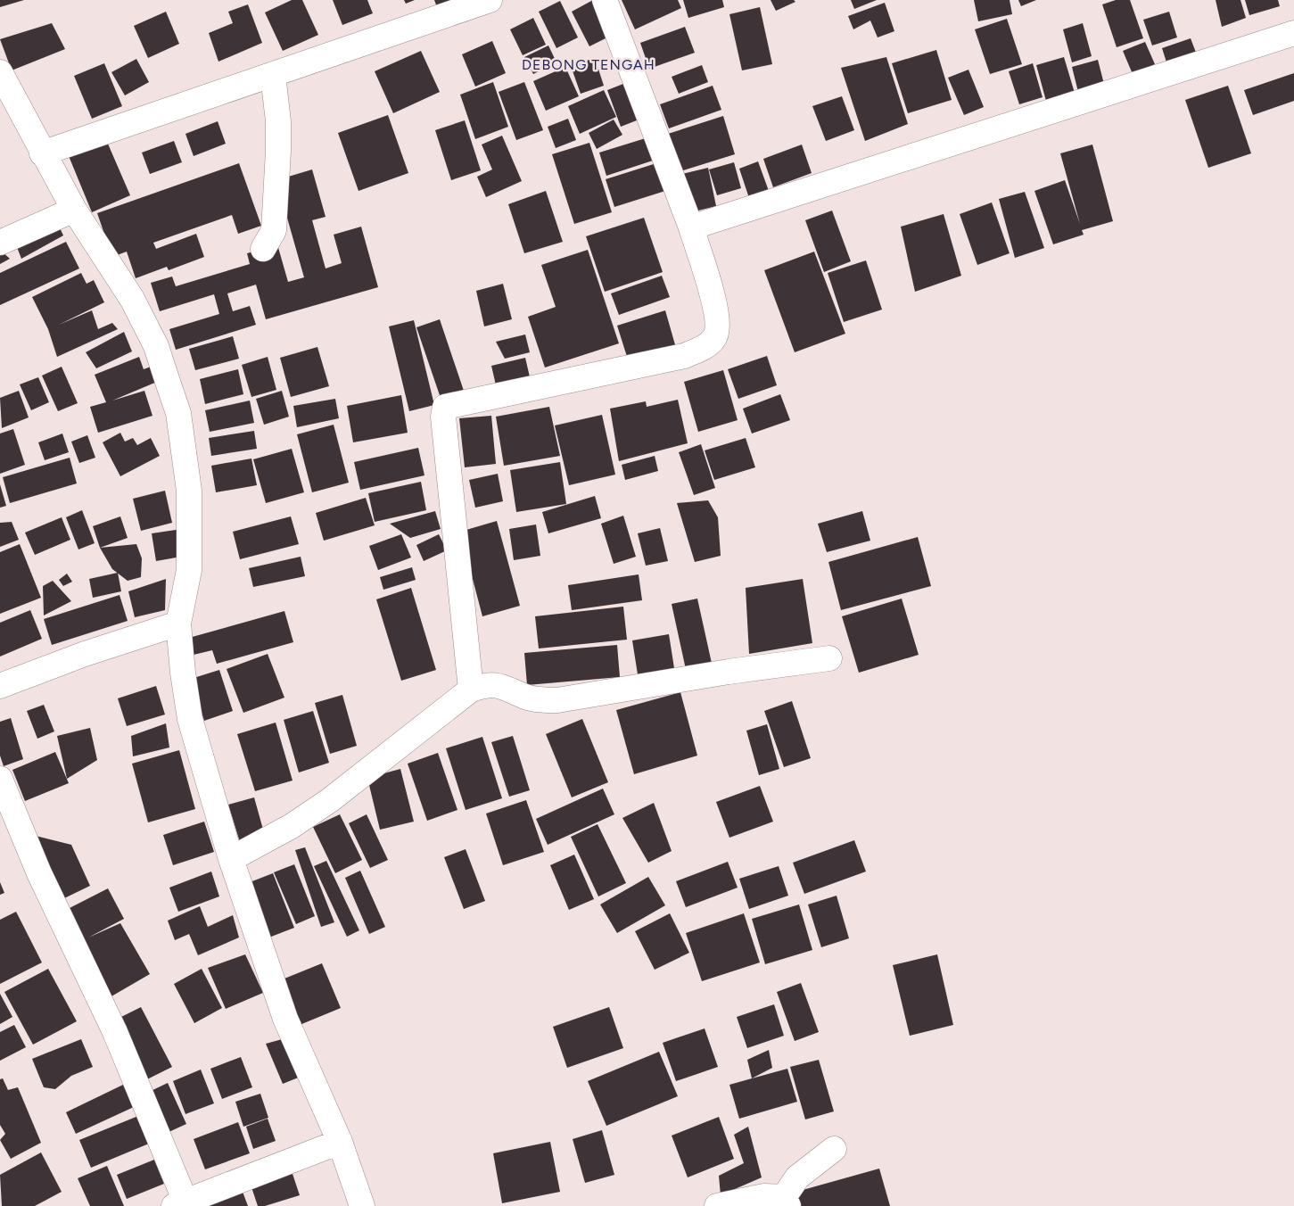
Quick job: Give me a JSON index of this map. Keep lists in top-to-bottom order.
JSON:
{
  "districts": ["DEBONG TENGAH"]
}
